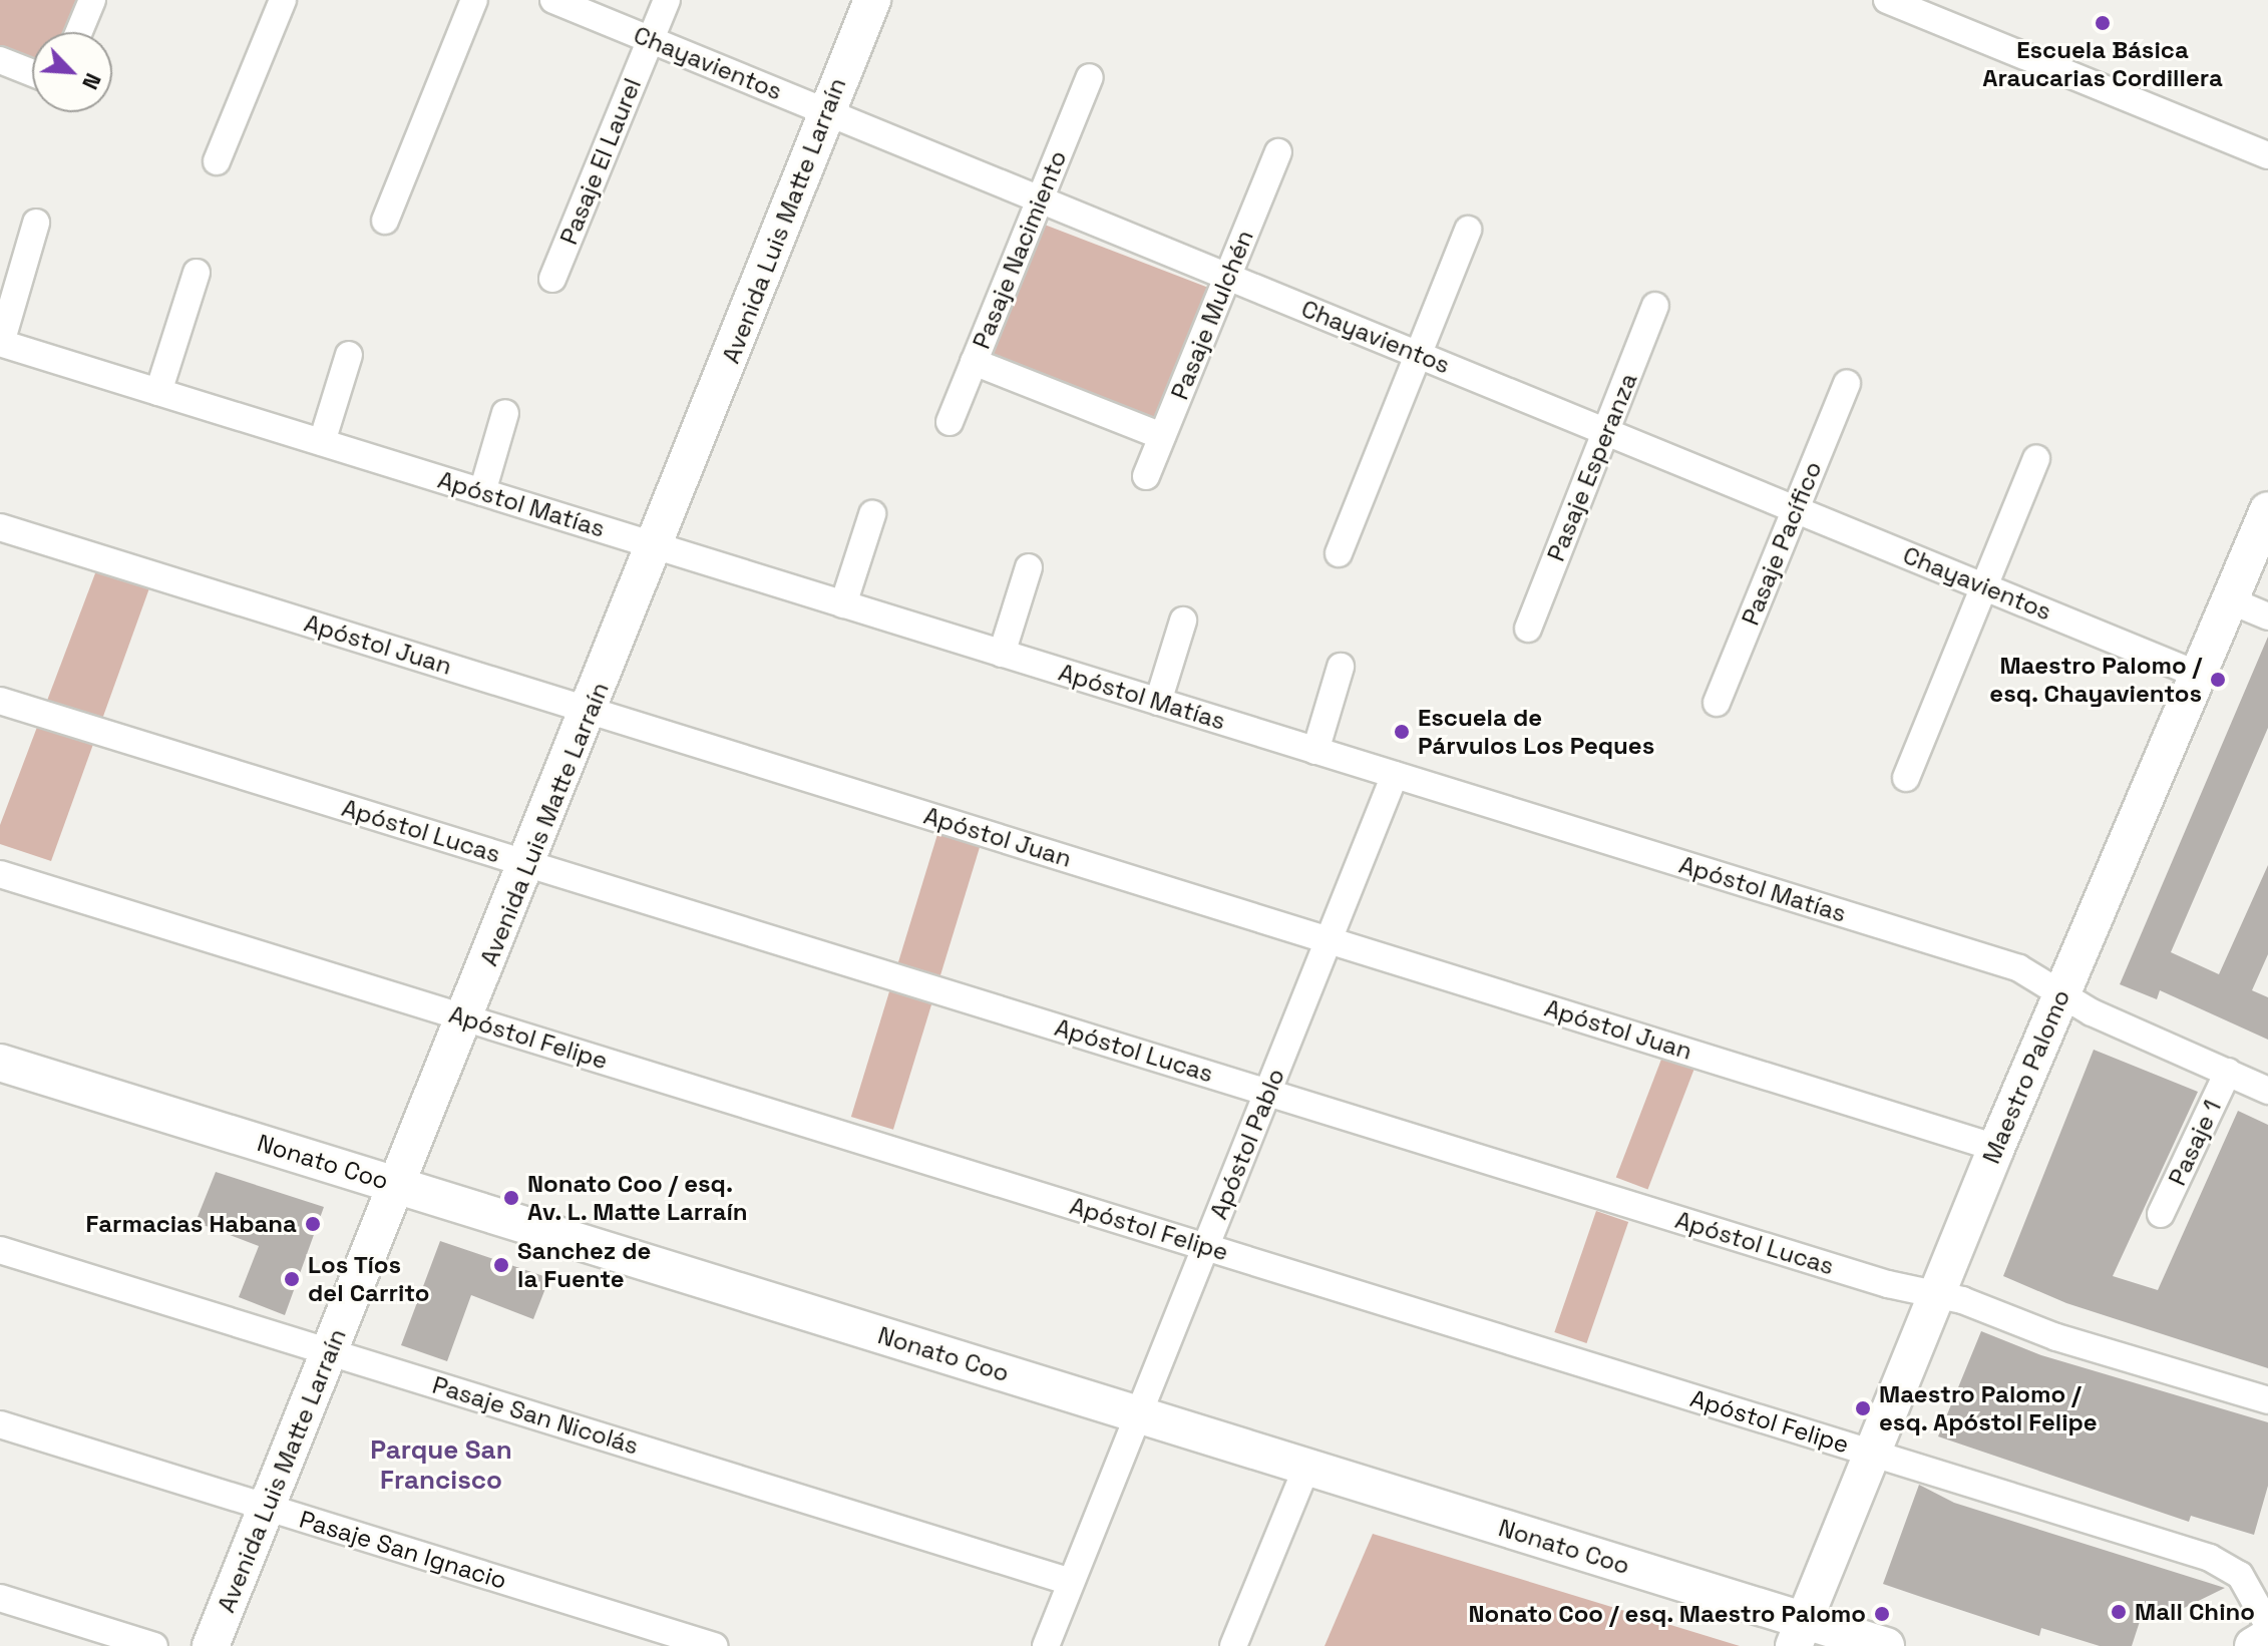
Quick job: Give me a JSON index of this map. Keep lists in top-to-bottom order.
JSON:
{
  "streets": {
    "street": [
      "Chayavientos",
      "Pasaje El Laurel",
      "Avenida Luis Matte Larraín",
      "Pasaje Nacimiento",
      "Pasaje Mulchén",
      "Pasaje Esperanza",
      "Apóstol Matías",
      "Pasaje Pacífico",
      "Apóstol Juan",
      "Apóstol Lucas",
      "Apóstol Felipe",
      "Maestro Palomo",
      "Pasaje 1",
      "Apóstol Pablo",
      "Nonato Coo",
      "Pasaje San Nicolás",
      "Pasaje San Ignacio"
    ]
  },
  "crossings": [
    ["Chayavientos", "Pasaje El Laurel"],
    ["Chayavientos", "Avenida Luis Matte Larraín"],
    ["Chayavientos", "Pasaje Nacimiento"],
    ["Chayavientos", "Pasaje Mulchén"],
    ["Chayavientos", "Pasaje Esperanza"],
    ["Chayavientos", "Pasaje Pacífico"],
    ["Chayavientos", "Maestro Palomo"],
    ["Avenida Luis Matte Larraín", "Apóstol Matías"],
    ["Avenida Luis Matte Larraín", "Apóstol Juan"],
    ["Avenida Luis Matte Larraín", "Apóstol Lucas"],
    ["Avenida Luis Matte Larraín", "Apóstol Felipe"],
    ["Avenida Luis Matte Larraín", "Nonato Coo"],
    ["Avenida Luis Matte Larraín", "Pasaje San Nicolás"],
    ["Avenida Luis Matte Larraín", "Pasaje San Ignacio"],
    ["Apóstol Matías", "Maestro Palomo"],
    ["Apóstol Matías", "Pasaje 1"],
    ["Apóstol Matías", "Apóstol Pablo"],
    ["Apóstol Juan", "Maestro Palomo"],
    ["Apóstol Juan", "Apóstol Pablo"],
    ["Apóstol Lucas", "Maestro Palomo"],
    ["Apóstol Lucas", "Apóstol Pablo"],
    ["Apóstol Felipe", "Maestro Palomo"],
    ["Apóstol Felipe", "Apóstol Pablo"],
    ["Maestro Palomo", "Nonato Coo"],
    ["Apóstol Pablo", "Nonato Coo"],
    ["Apóstol Pablo", "Pasaje San Nicolás"]
  ],
  "districts": ["Parque San Francisco"],
  "places": [
    "Escuela Básica Araucarias Cordillera",
    "Maestro Palomo / esq. Chayavientos",
    "Escuela de Párvulos Los Peques",
    "Nonato Coo / esq. Av. L. Matte Larraín",
    "Farmacias Habana",
    "Sanchez de la Fuente",
    "Los Tíos del Carrito",
    "Maestro Palomo / esq. Apóstol Felipe",
    "Mall Chino",
    "Nonato Coo / esq. Maestro Palomo"
  ],
  "north": "bottom right"
}
